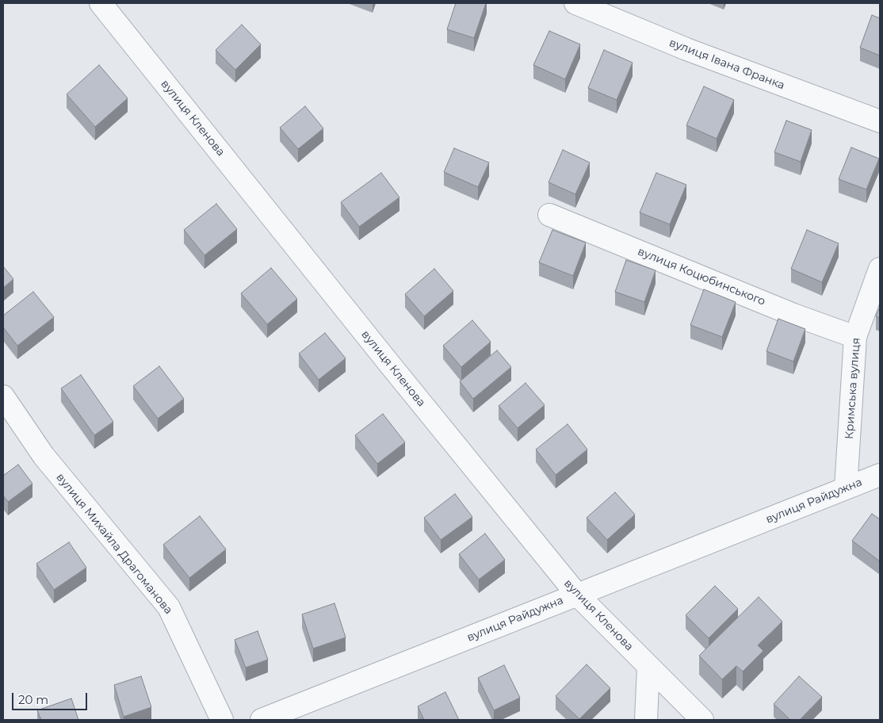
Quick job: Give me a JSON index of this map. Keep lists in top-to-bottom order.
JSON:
{
  "streets": {
    "street": [
      "вулиця Івана Франка",
      "вулиця Кленова",
      "вулиця Коцюбинського",
      "Кримська вулиця",
      "вулиця Райдужна",
      "вулиця Михайла Драгоманова"
    ]
  },
  "crossings": [
    ["вулиця Кленова", "вулиця Райдужна"],
    ["вулиця Коцюбинського", "Кримська вулиця"],
    ["Кримська вулиця", "вулиця Райдужна"]
  ],
  "scale_bar": "20 m"
}
